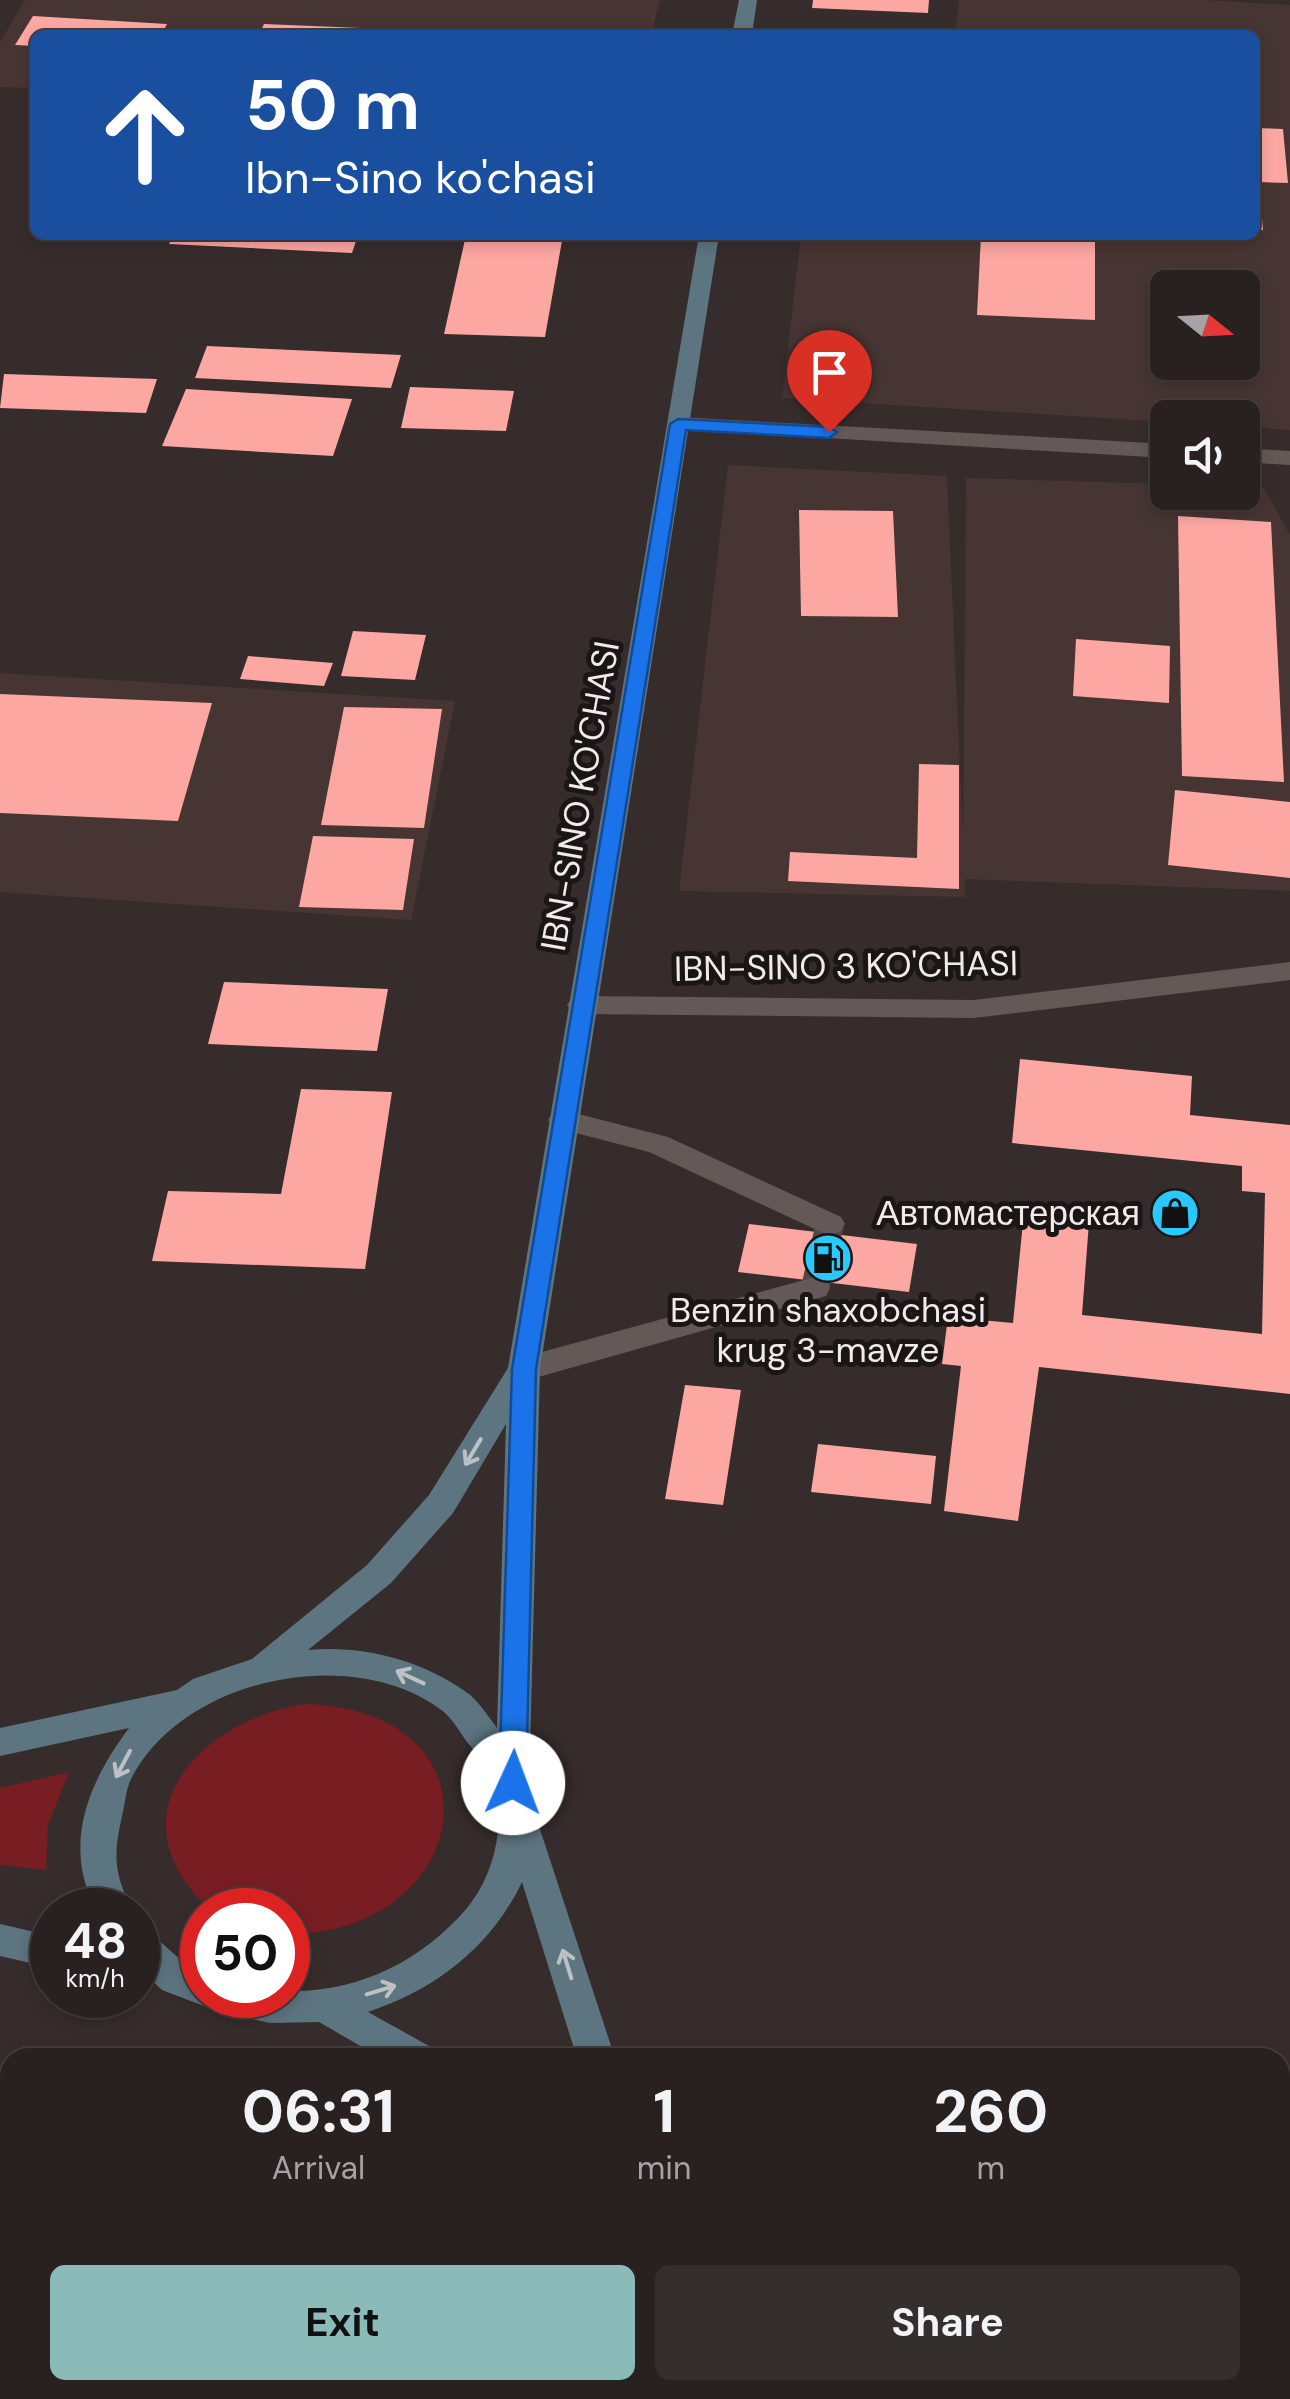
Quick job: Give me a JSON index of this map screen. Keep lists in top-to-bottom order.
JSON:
{
  "streets": {
    "main road": ["IBN-SINO KO'CHASI"],
    "street": ["IBN-SINO 3 KO'CHASI"]
  },
  "crossings": [
    ["IBN-SINO KO'CHASI", "IBN-SINO 3 KO'CHASI"]
  ],
  "places": {
    "shop": ["Автомастерская"],
    "fuel station": ["Benzin shaxobchasi krug 3-mavze"]
  },
  "north": "right",
  "page": {
    "turn": ["50 m", "Ibn-Sino ko'chasi"],
    "speed": "48 km/h",
    "limit": "50",
    "eta": [
      "06:31",
      "Arrival",
      "1",
      "min",
      "260",
      "m"
    ],
    "buttons": ["Exit", "Share"]
  }
}
